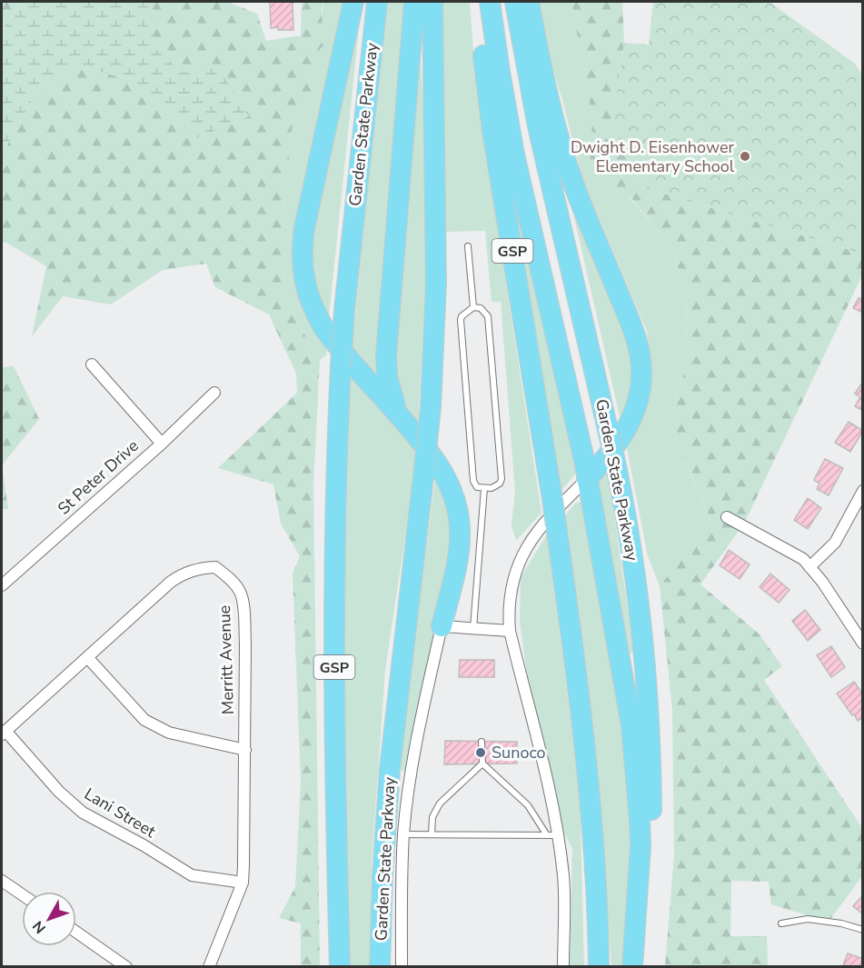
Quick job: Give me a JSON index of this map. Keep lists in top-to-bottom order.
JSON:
{
  "streets": {
    "highway": ["Garden State Parkway", "GSP"],
    "street": ["St Peter Drive", "Merritt Avenue", "Lani Street"]
  },
  "crossings": [
    ["Merritt Avenue", "Lani Street"]
  ],
  "places": ["Dwight D. Eisenhower Elementary School", "Sunoco"],
  "north": "bottom left"
}
